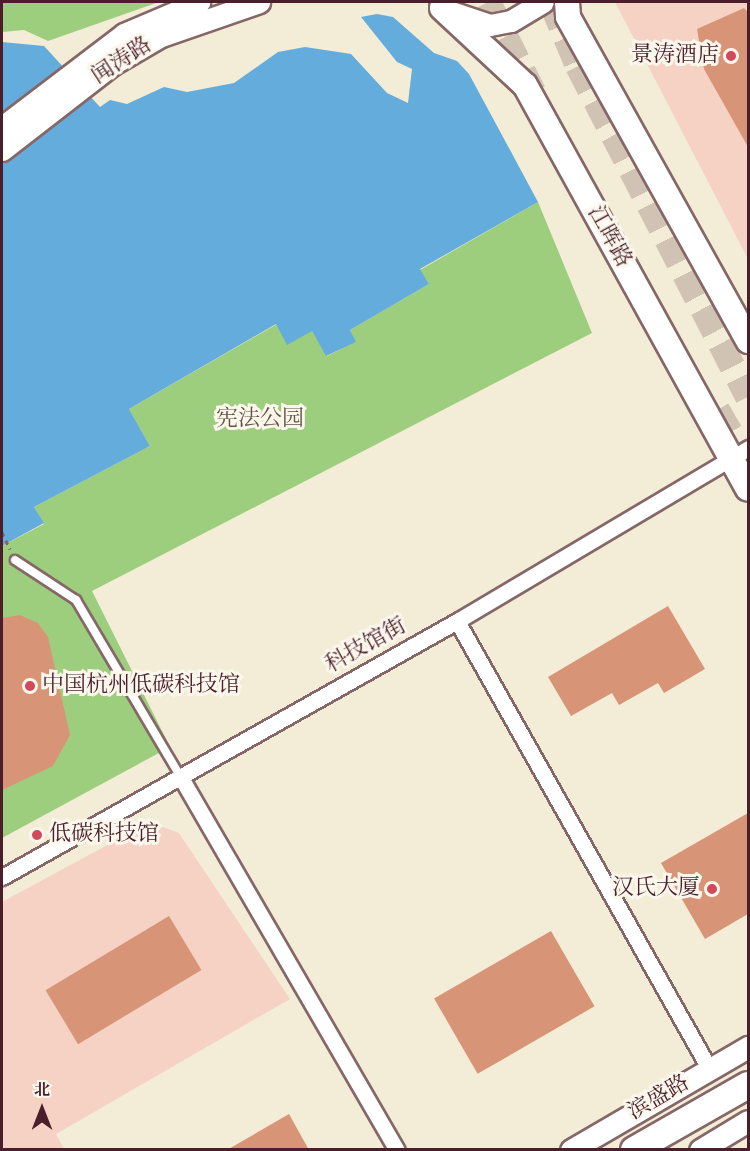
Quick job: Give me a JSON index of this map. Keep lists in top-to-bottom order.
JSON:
{
  "streets": {
    "main road": ["闻涛路", "江晖路", "滨盛路"],
    "street": ["科技馆街"]
  },
  "crossings": [
    ["江晖路", "科技馆街"]
  ],
  "parks": ["宪法公园"],
  "places": [
    "景涛酒店",
    "中国杭州低碳科技馆",
    "低碳科技馆",
    "汉氏大厦"
  ],
  "north": "top"
}
